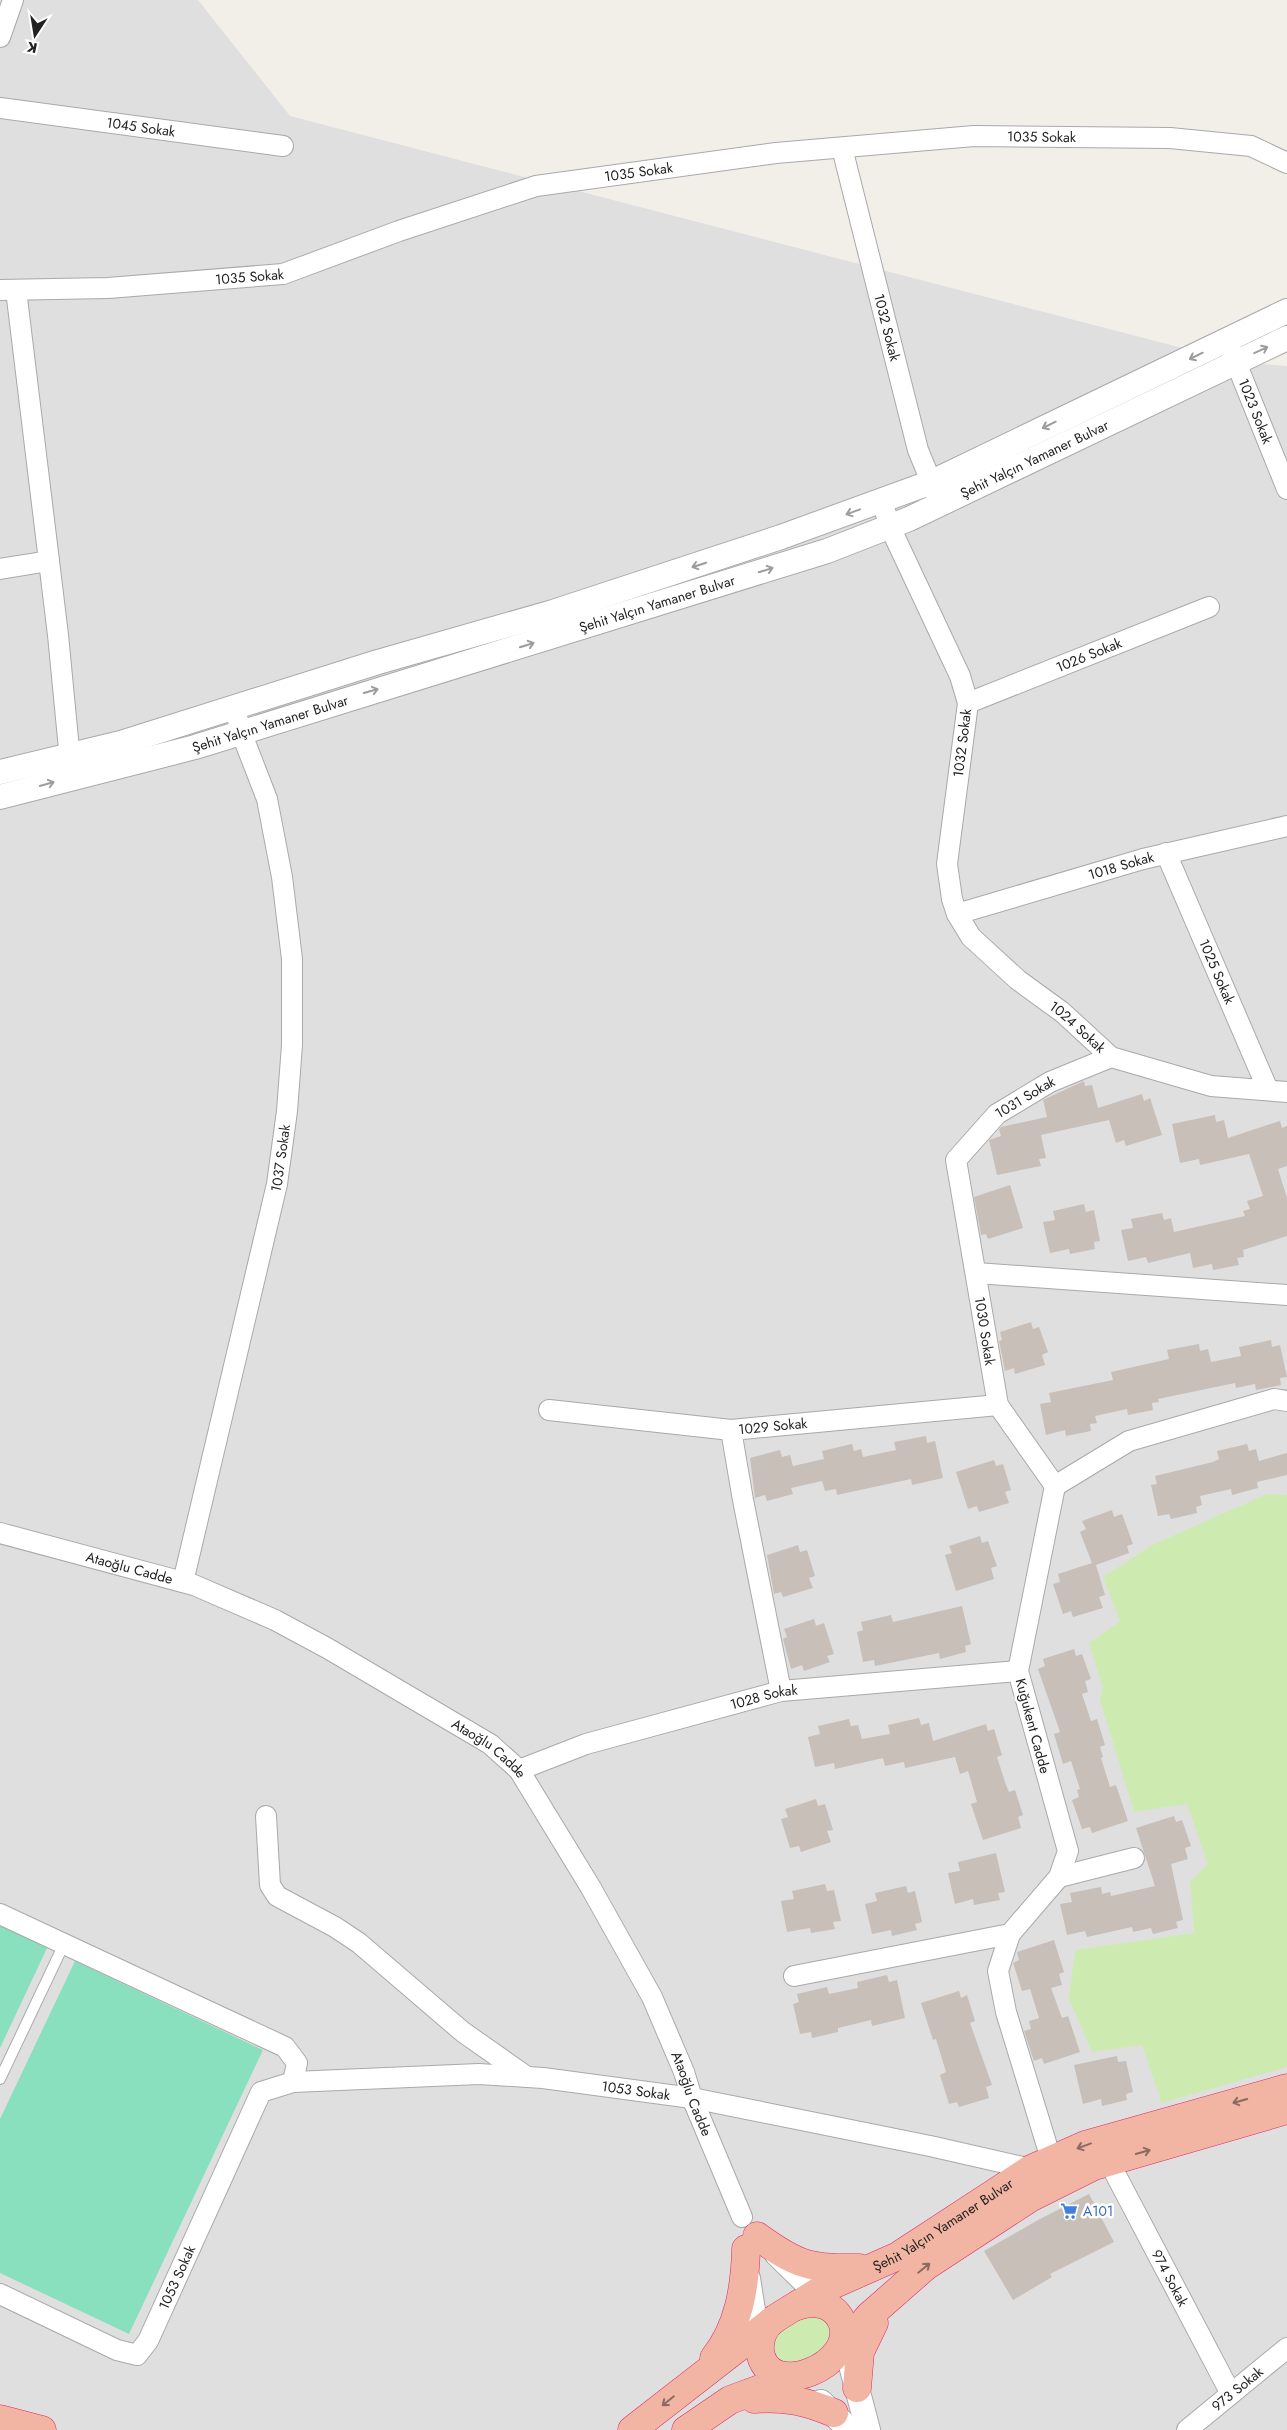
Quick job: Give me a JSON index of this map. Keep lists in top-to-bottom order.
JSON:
{
  "streets": {
    "highway": ["Şehit Yalçın Yamaner Bulvar"],
    "street": [
      "1045 Sokak",
      "1035 Sokak",
      "1032 Sokak",
      "1023 Sokak",
      "1026 Sokak",
      "1018 Sokak",
      "1025 Sokak",
      "1024 Sokak",
      "1031 Sokak",
      "1037 Sokak",
      "1030 Sokak",
      "1029 Sokak",
      "Ataoğlu Cadde",
      "1028 Sokak",
      "Kuğukent Cadde",
      "1053 Sokak",
      "974 Sokak",
      "973 Sokak"
    ]
  },
  "crossings": [
    ["1035 Sokak", "1032 Sokak"],
    ["1032 Sokak", "Şehit Yalçın Yamaner Bulvar"],
    ["1032 Sokak", "1026 Sokak"],
    ["1032 Sokak", "1018 Sokak"],
    ["1032 Sokak", "1024 Sokak"],
    ["1023 Sokak", "Şehit Yalçın Yamaner Bulvar"],
    ["Şehit Yalçın Yamaner Bulvar", "1037 Sokak"],
    ["Şehit Yalçın Yamaner Bulvar", "Ataoğlu Cadde"],
    ["Şehit Yalçın Yamaner Bulvar", "Kuğukent Cadde"],
    ["Şehit Yalçın Yamaner Bulvar", "1053 Sokak"],
    ["Şehit Yalçın Yamaner Bulvar", "974 Sokak"],
    ["1018 Sokak", "1025 Sokak"],
    ["1018 Sokak", "1024 Sokak"],
    ["1025 Sokak", "1024 Sokak"],
    ["1024 Sokak", "1031 Sokak"],
    ["1031 Sokak", "1030 Sokak"],
    ["1037 Sokak", "Ataoğlu Cadde"],
    ["1030 Sokak", "1029 Sokak"],
    ["1030 Sokak", "Kuğukent Cadde"],
    ["Ataoğlu Cadde", "1028 Sokak"],
    ["Ataoğlu Cadde", "1053 Sokak"],
    ["1028 Sokak", "Kuğukent Cadde"],
    ["Kuğukent Cadde", "1053 Sokak"],
    ["974 Sokak", "973 Sokak"]
  ],
  "places": {
    "supermarket": ["A101"]
  },
  "north": "bottom"
}
